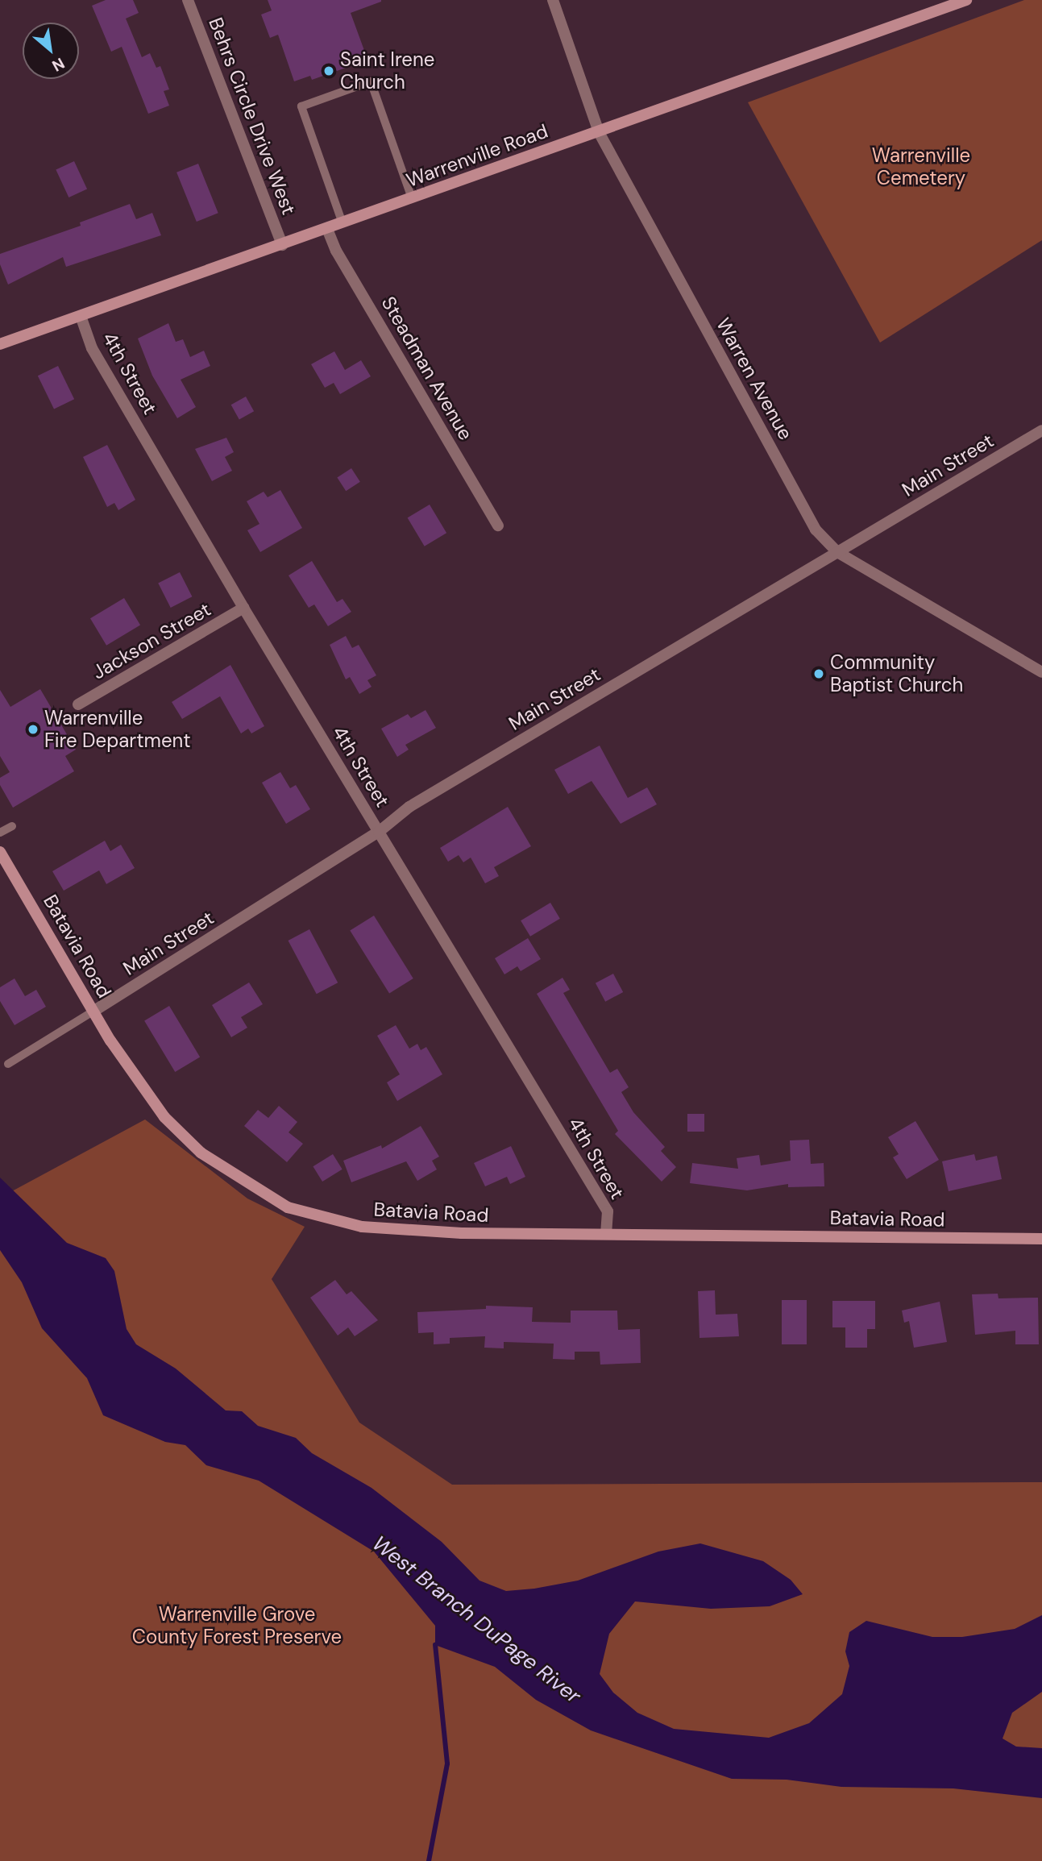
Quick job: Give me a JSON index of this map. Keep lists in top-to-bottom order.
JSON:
{
  "streets": {
    "main road": ["Warrenville Road", "Batavia Road"],
    "street": [
      "Behrs Circle Drive West",
      "Steadman Avenue",
      "4th Street",
      "Warren Avenue",
      "Main Street",
      "Jackson Street"
    ]
  },
  "crossings": [
    ["Behrs Circle Drive West", "Warrenville Road"],
    ["Warrenville Road", "Steadman Avenue"],
    ["Warrenville Road", "4th Street"],
    ["Warrenville Road", "Warren Avenue"],
    ["4th Street", "Main Street"],
    ["4th Street", "Jackson Street"],
    ["4th Street", "Batavia Road"],
    ["Warren Avenue", "Main Street"],
    ["Main Street", "Batavia Road"]
  ],
  "water": ["West Branch DuPage River"],
  "parks": ["Warrenville Cemetery", "Warrenville Grove County Forest Preserve"],
  "places": ["Saint Irene Church", "Community Baptist Church", "Warrenville Fire Department"],
  "north": "bottom right"
}
